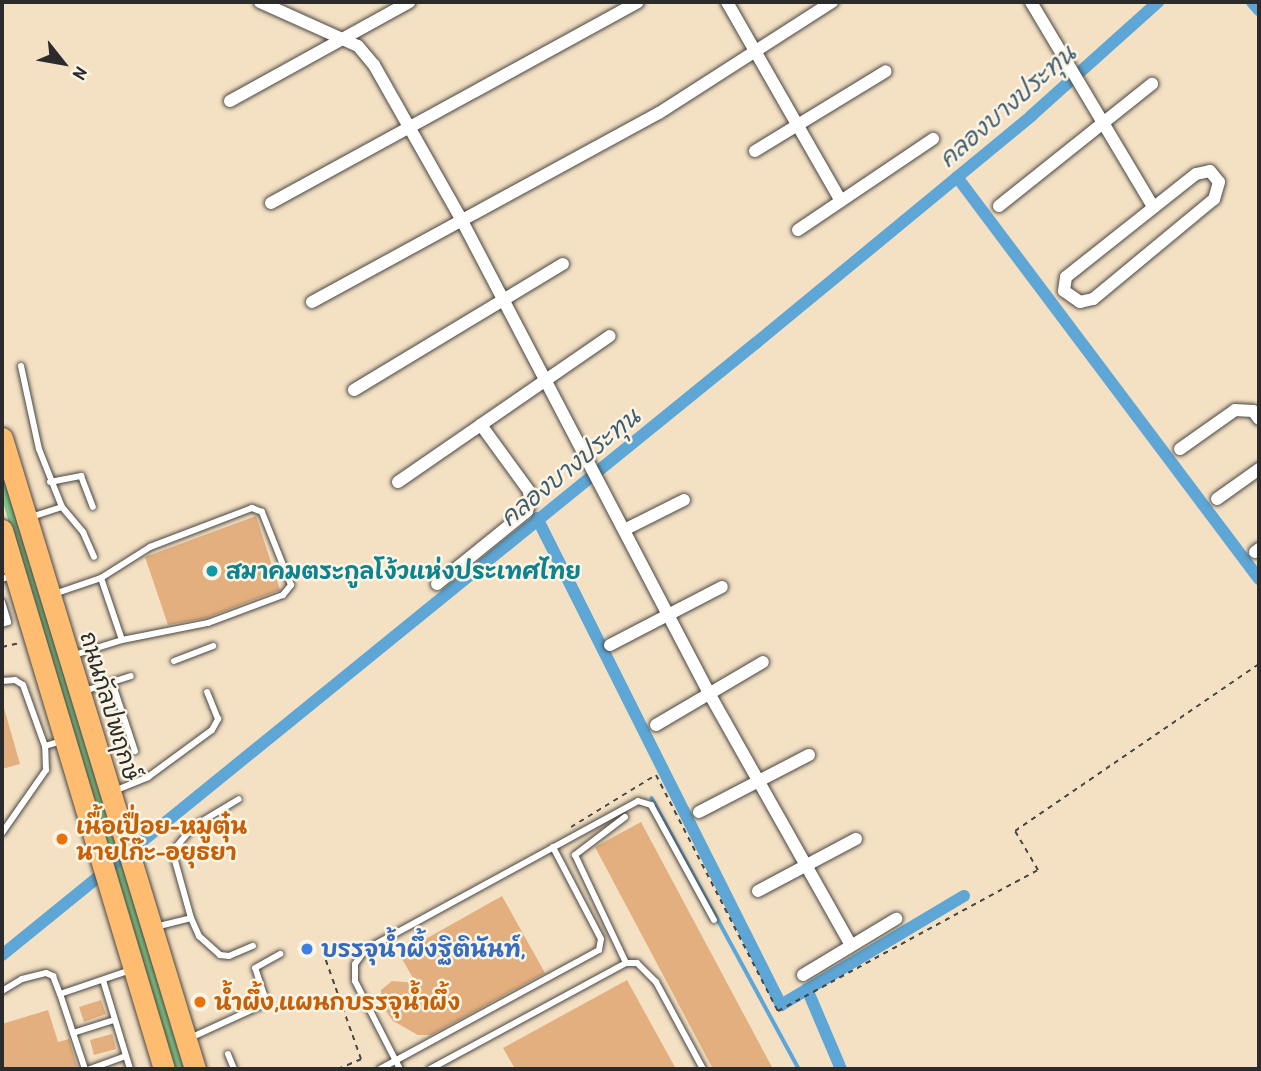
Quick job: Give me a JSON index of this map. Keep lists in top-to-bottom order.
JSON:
{
  "streets": {
    "main road": ["ถนนกัลปพฤกษ์"]
  },
  "water": ["คลองบางประทุน"],
  "places": [
    "สมาคมตระกูลโง้วแห่งประเทศไทย",
    "เนื้อเปื่อย-หมูตุ๋น นายโก๊ะ-อยุธยา",
    "บรรจุน้ำผึ้งฐิตินันท์,",
    "น้ำผึ้ง,แผนกบรรจุน้ำผึ้ง"
  ],
  "north": "bottom right"
}
